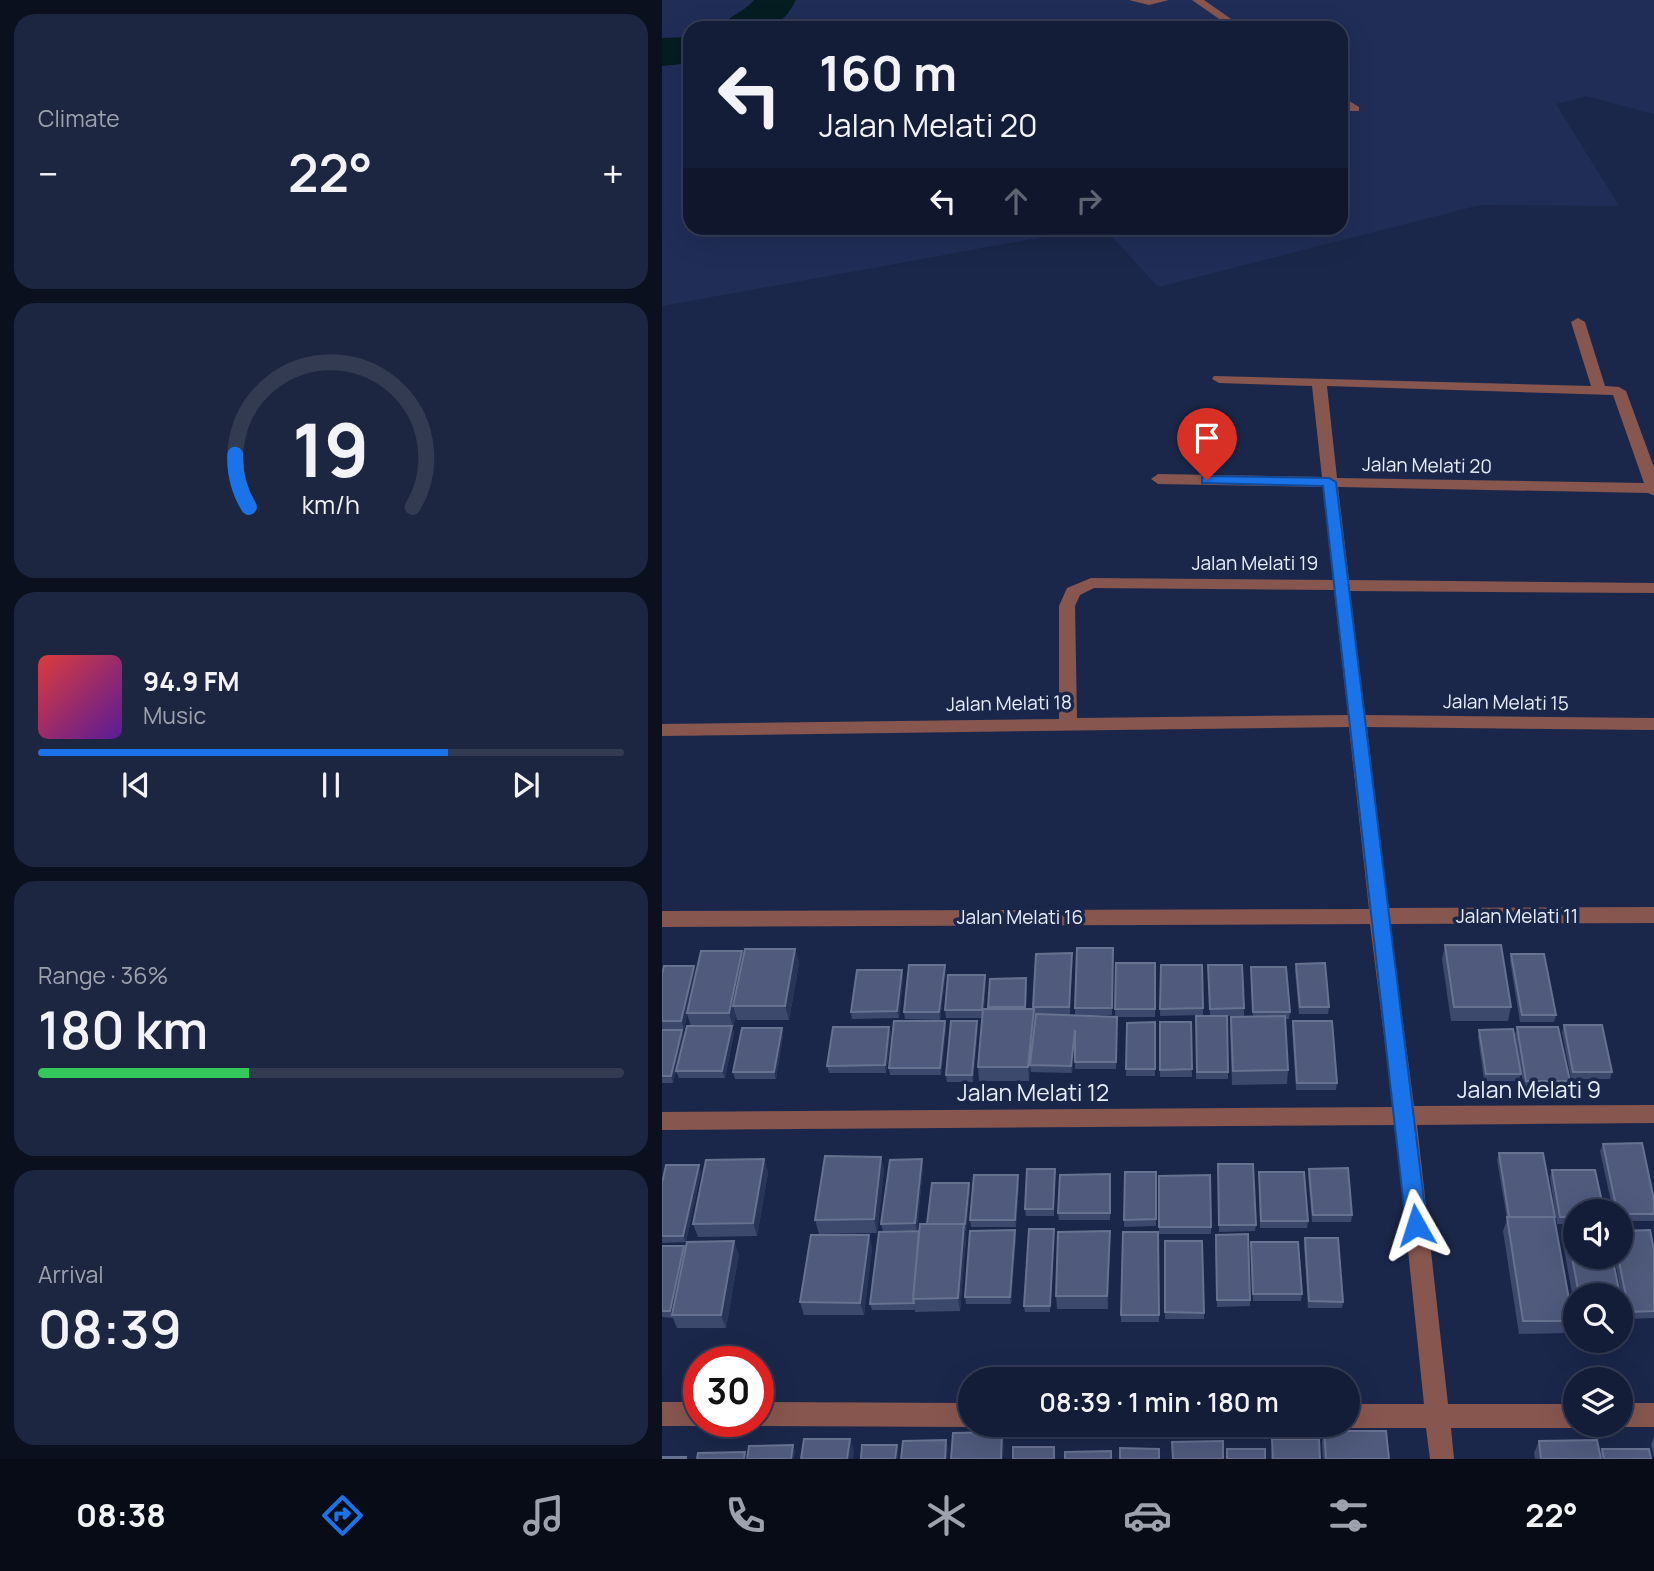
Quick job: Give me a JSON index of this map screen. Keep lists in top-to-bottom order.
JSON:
{
  "streets": {
    "street": [
      "Jalan Melati 20",
      "Jalan Melati 19",
      "Jalan Melati 15",
      "Jalan Melati 18",
      "Jalan Melati 11",
      "Jalan Melati 16",
      "Jalan Melati 9",
      "Jalan Melati 12"
    ]
  },
  "crossings": [
    ["Jalan Melati 19", "Jalan Melati 18"],
    ["Jalan Melati 15", "Jalan Melati 18"],
    ["Jalan Melati 11", "Jalan Melati 16"],
    ["Jalan Melati 9", "Jalan Melati 12"]
  ],
  "page": {
    "tile": [
      "Climate",
      ["Range · 36%", "180 km"],
      ["Arrival", "08:39"]
    ],
    "turn": ["160 m", "Jalan Melati 20"],
    "heat": ["−", "22°", "+"],
    "song": ["94.9 FM", "Music"],
    "limit": "30",
    "trip": "08:39 · 1 min · 180 m",
    "tabs": ["08:38", "22°"],
    "gauge": ["19", "km/h"]
  }
}
